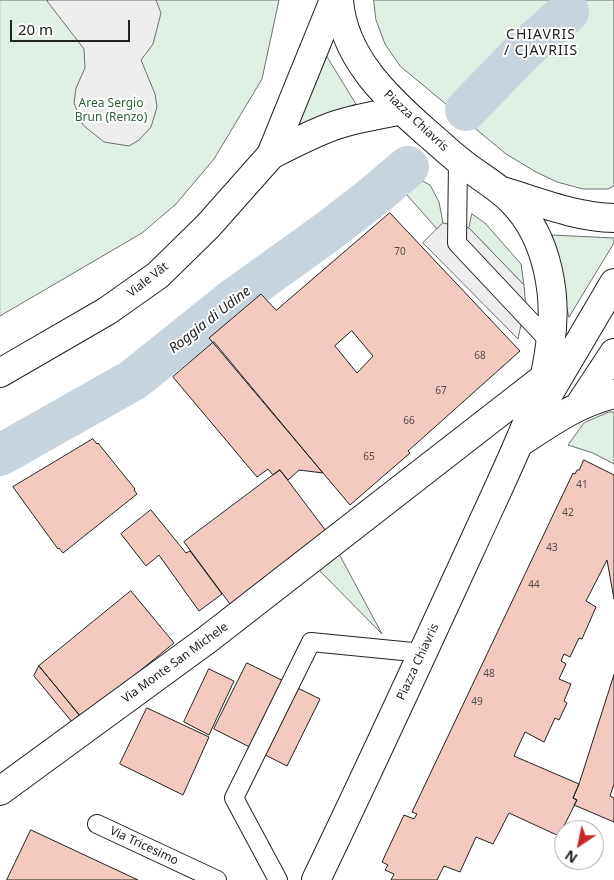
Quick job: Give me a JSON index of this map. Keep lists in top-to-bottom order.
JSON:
{
  "streets": {
    "main road": ["Piazza Chiavris", "Viale Vât", "Via Monte San Michele"],
    "lane": ["Via Tricesimo"]
  },
  "crossings": [
    ["Piazza Chiavris", "Viale Vât"],
    ["Piazza Chiavris", "Via Monte San Michele"]
  ],
  "districts": ["CHIAVRIS / CJAVRIIS"],
  "water": ["Roggia di Udine"],
  "parks": ["Area Sergio Brun (Renzo)"],
  "house_numbers": [
    "70",
    "68",
    "67",
    "66",
    "65",
    "41",
    "42",
    "43",
    "44",
    "48",
    "49"
  ],
  "scale_bar": "20 m",
  "north": "bottom left"
}
